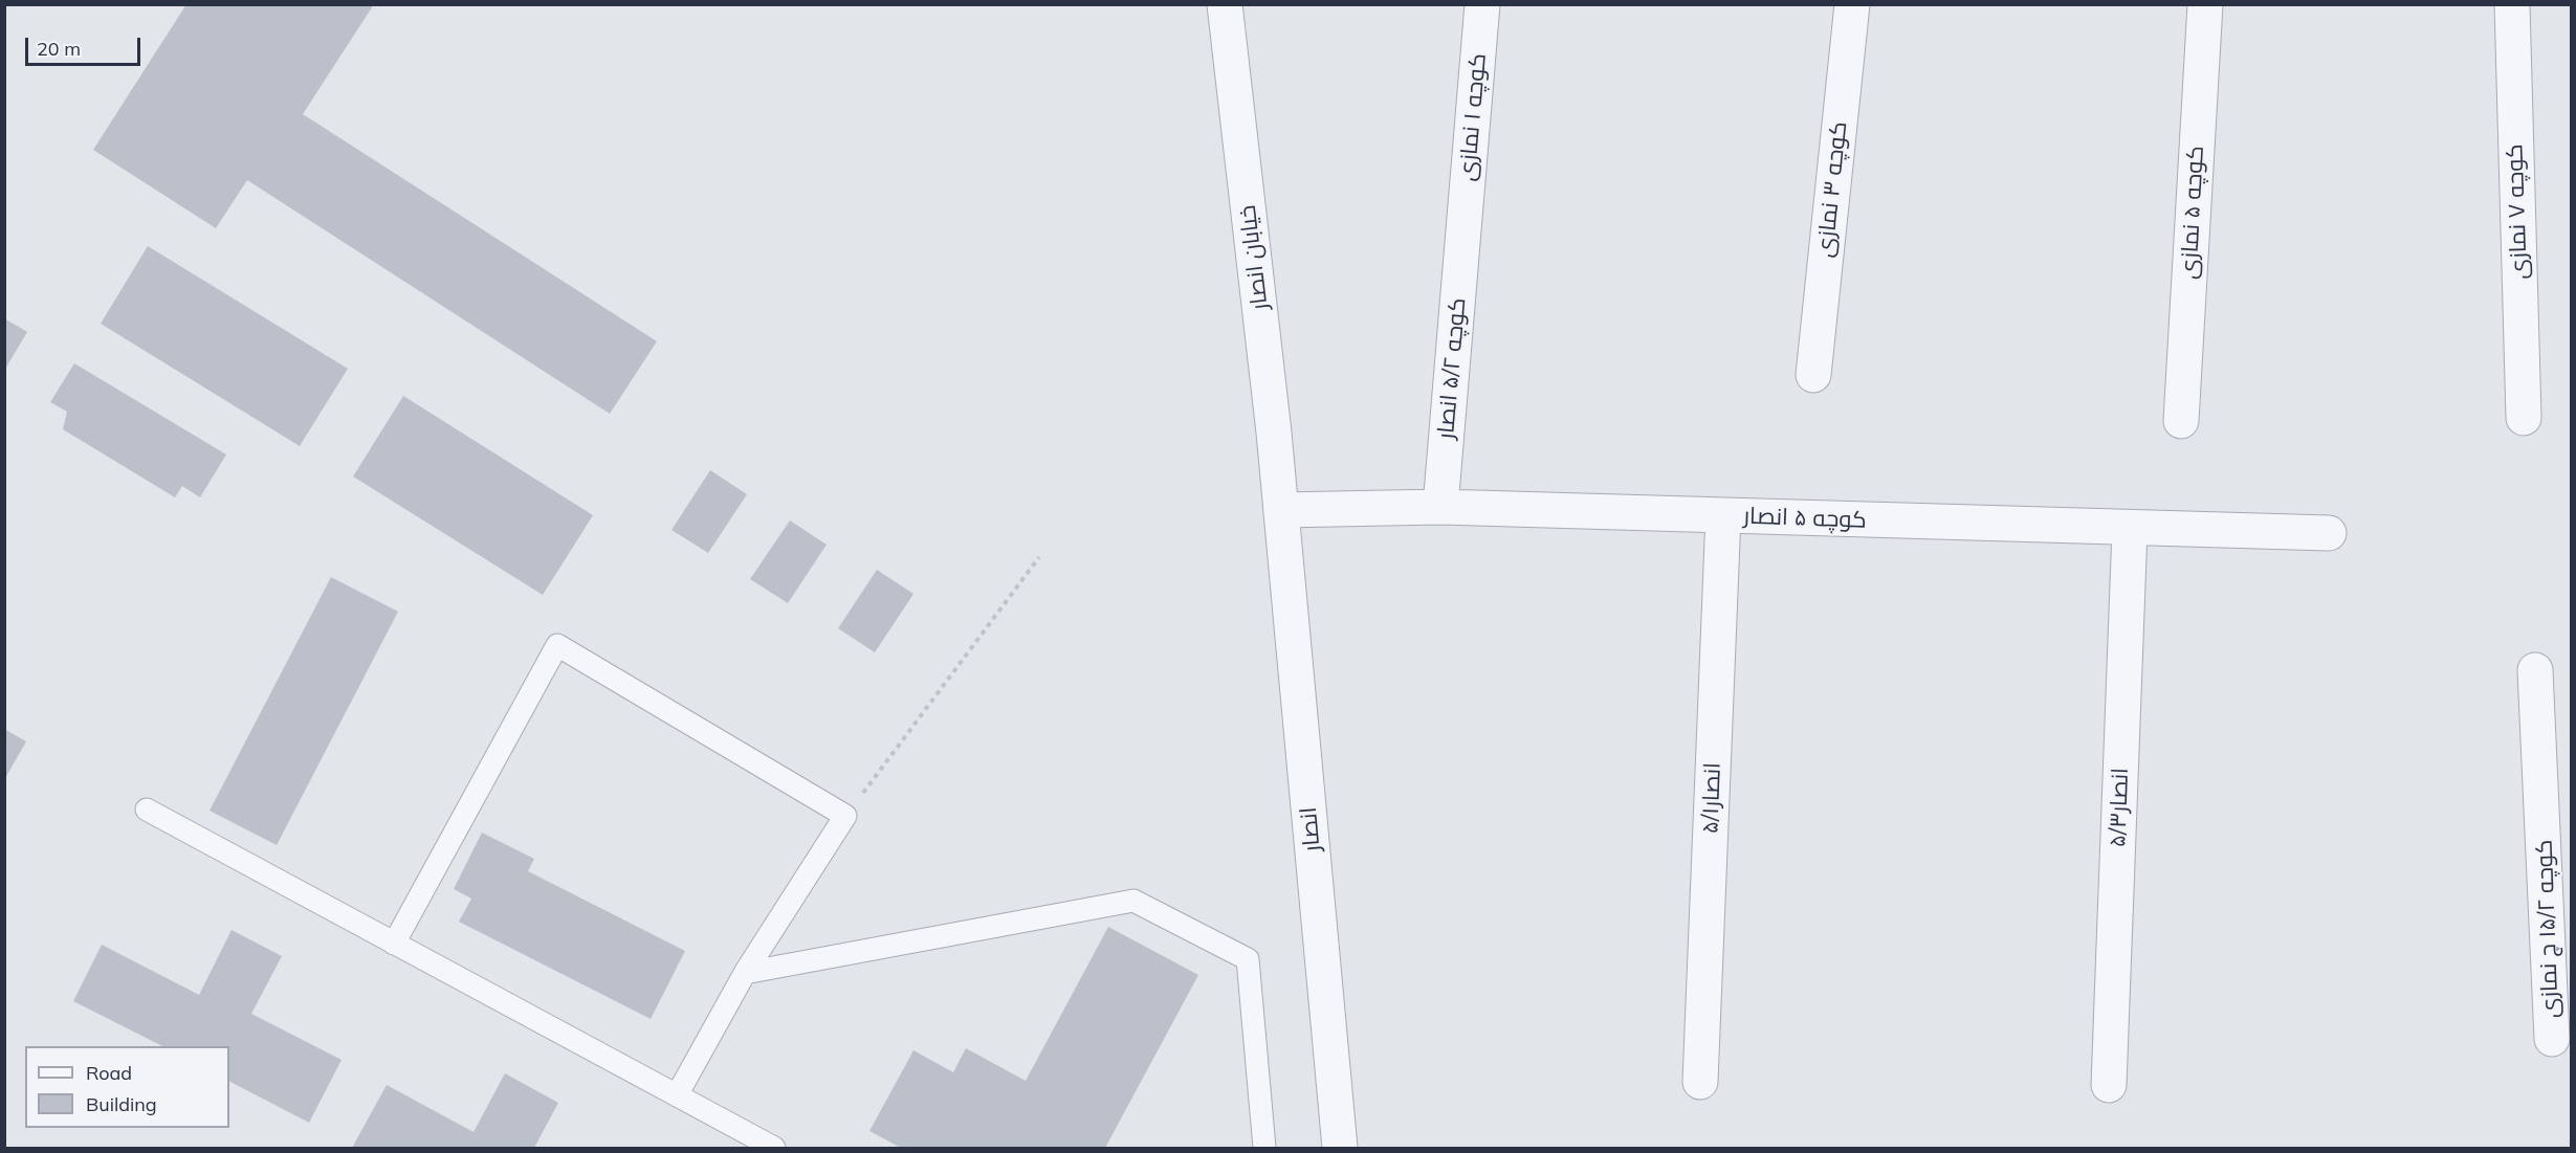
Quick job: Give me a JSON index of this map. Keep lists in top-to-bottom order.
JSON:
{
  "streets": {
    "street": [
      "کوچه ۱ نمازی",
      "کوچه ۳ نمازی",
      "کوچه ۷ نمازی",
      "کوچه ۵ نمازی",
      "خیابان انصار",
      "کوچه ۵/۲ انصار",
      "کوچه ۵ انصار",
      "انصار۵/۱",
      "انصار۵/۳",
      "انصار",
      "کوچه ۱۵/۲ چ نمازی"
    ]
  },
  "crossings": [
    ["کوچه ۱ نمازی", "کوچه ۵/۲ انصار"],
    ["خیابان انصار", "کوچه ۵ انصار"],
    ["خیابان انصار", "انصار"],
    ["کوچه ۵/۲ انصار", "کوچه ۵ انصار"],
    ["کوچه ۵ انصار", "انصار۵/۱"],
    ["کوچه ۵ انصار", "انصار۵/۳"],
    ["کوچه ۵ انصار", "انصار"]
  ],
  "legend": ["Road", "Building"],
  "scale_bar": "20 m"
}
